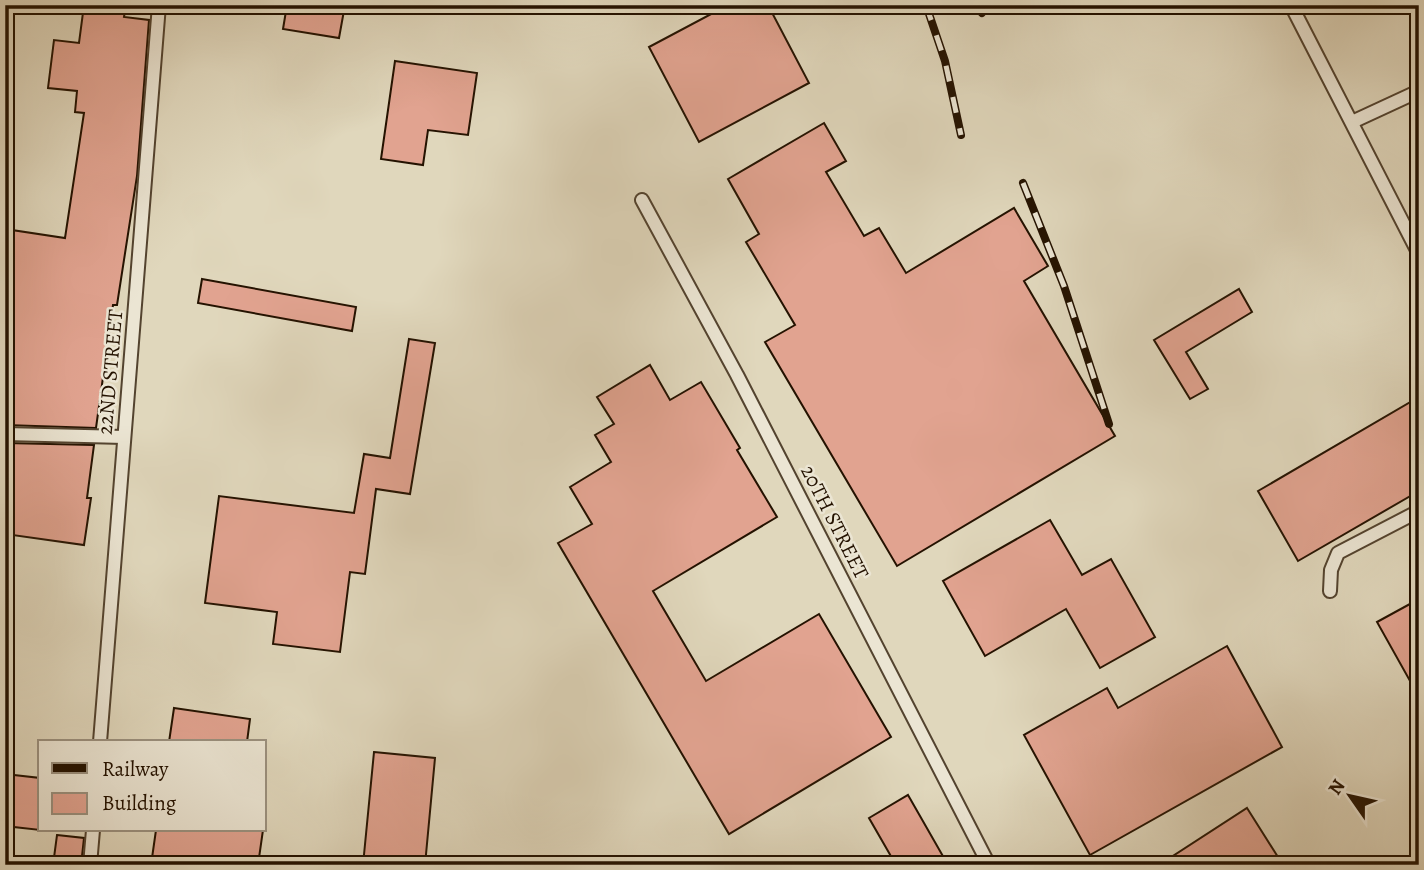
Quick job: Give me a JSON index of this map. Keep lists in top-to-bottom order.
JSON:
{
  "streets": {
    "lane": ["22ND STREET", "20TH STREET"]
  },
  "legend": ["Railway", "Building"],
  "north": "top left"
}
